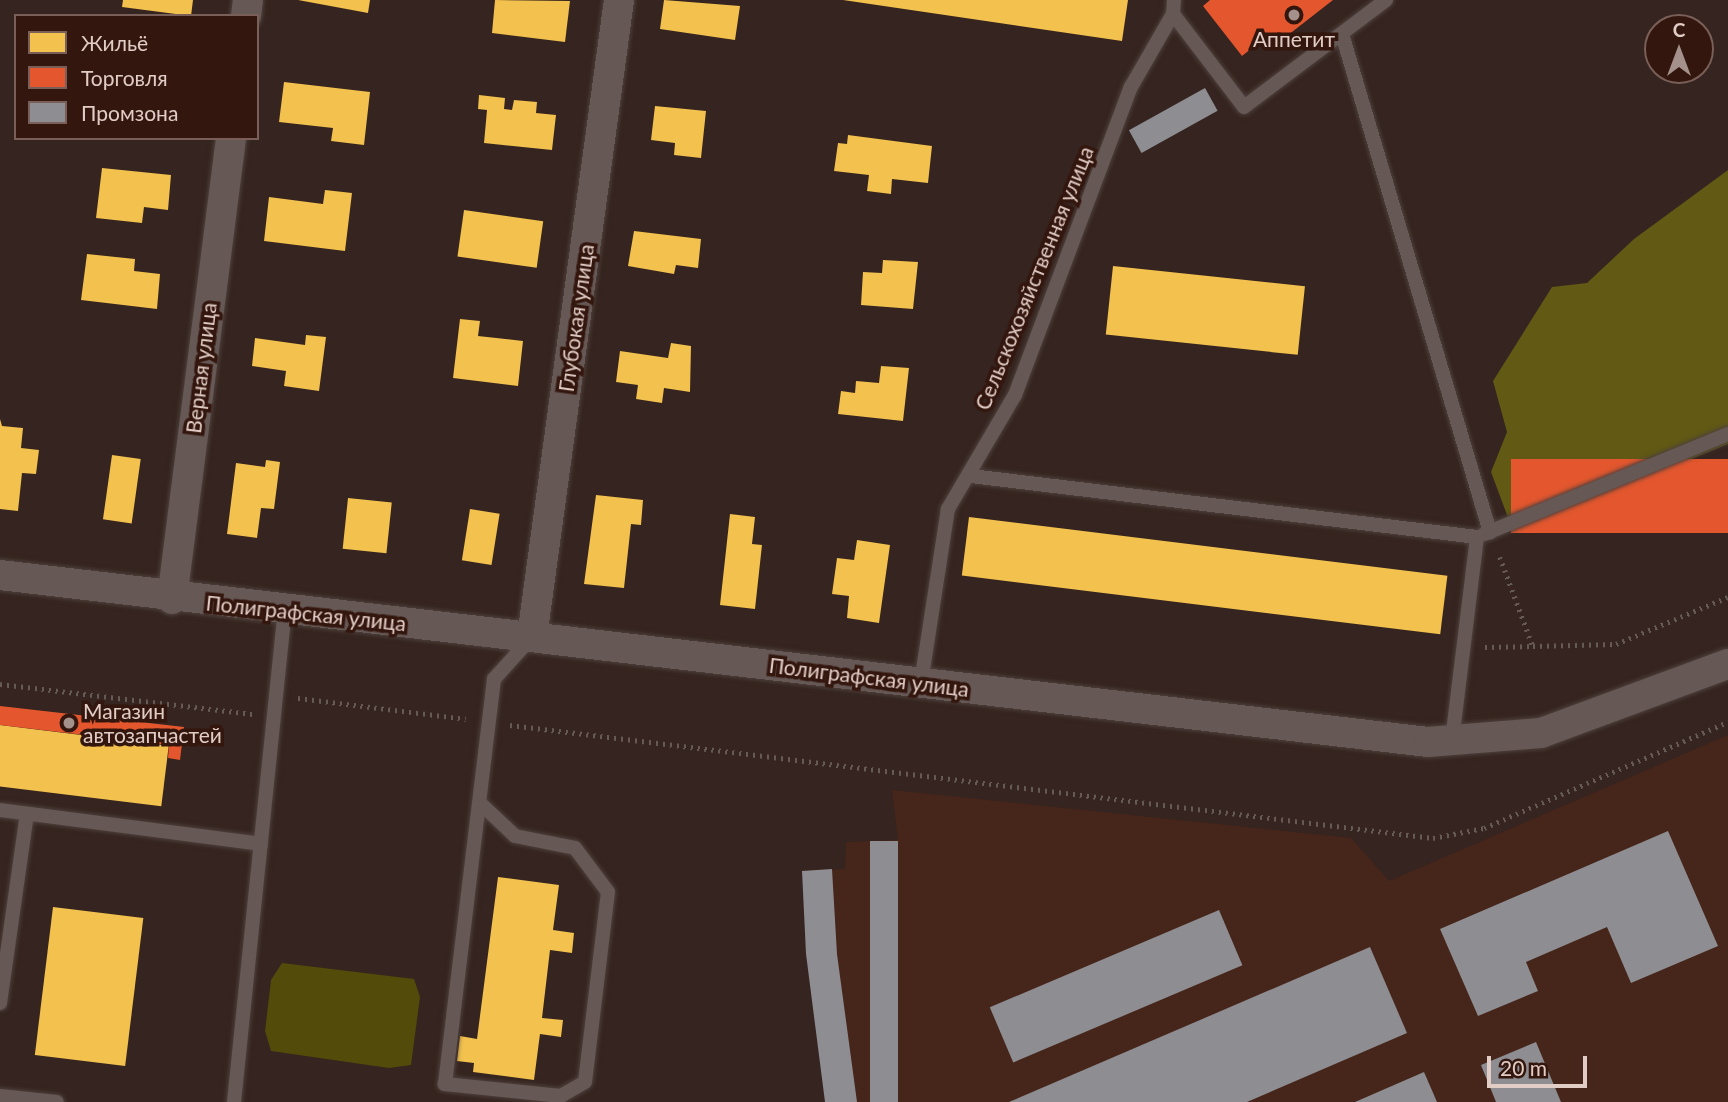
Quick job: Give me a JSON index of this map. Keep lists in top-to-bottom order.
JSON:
{
  "streets": {
    "street": ["Глубокая улица", "Верная улица", "Полиграфская улица"],
    "lane": ["Сельскохозяйственная улица"]
  },
  "crossings": [
    ["Сельскохозяйственная улица", "Полиграфская улица"],
    ["Глубокая улица", "Полиграфская улица"],
    ["Верная улица", "Полиграфская улица"]
  ],
  "places": ["Аппетит", "Магазин автозапчастей"],
  "legend": ["Жильё", "Торговля", "Промзона"],
  "scale_bar": "20 m",
  "north": "top"
}
